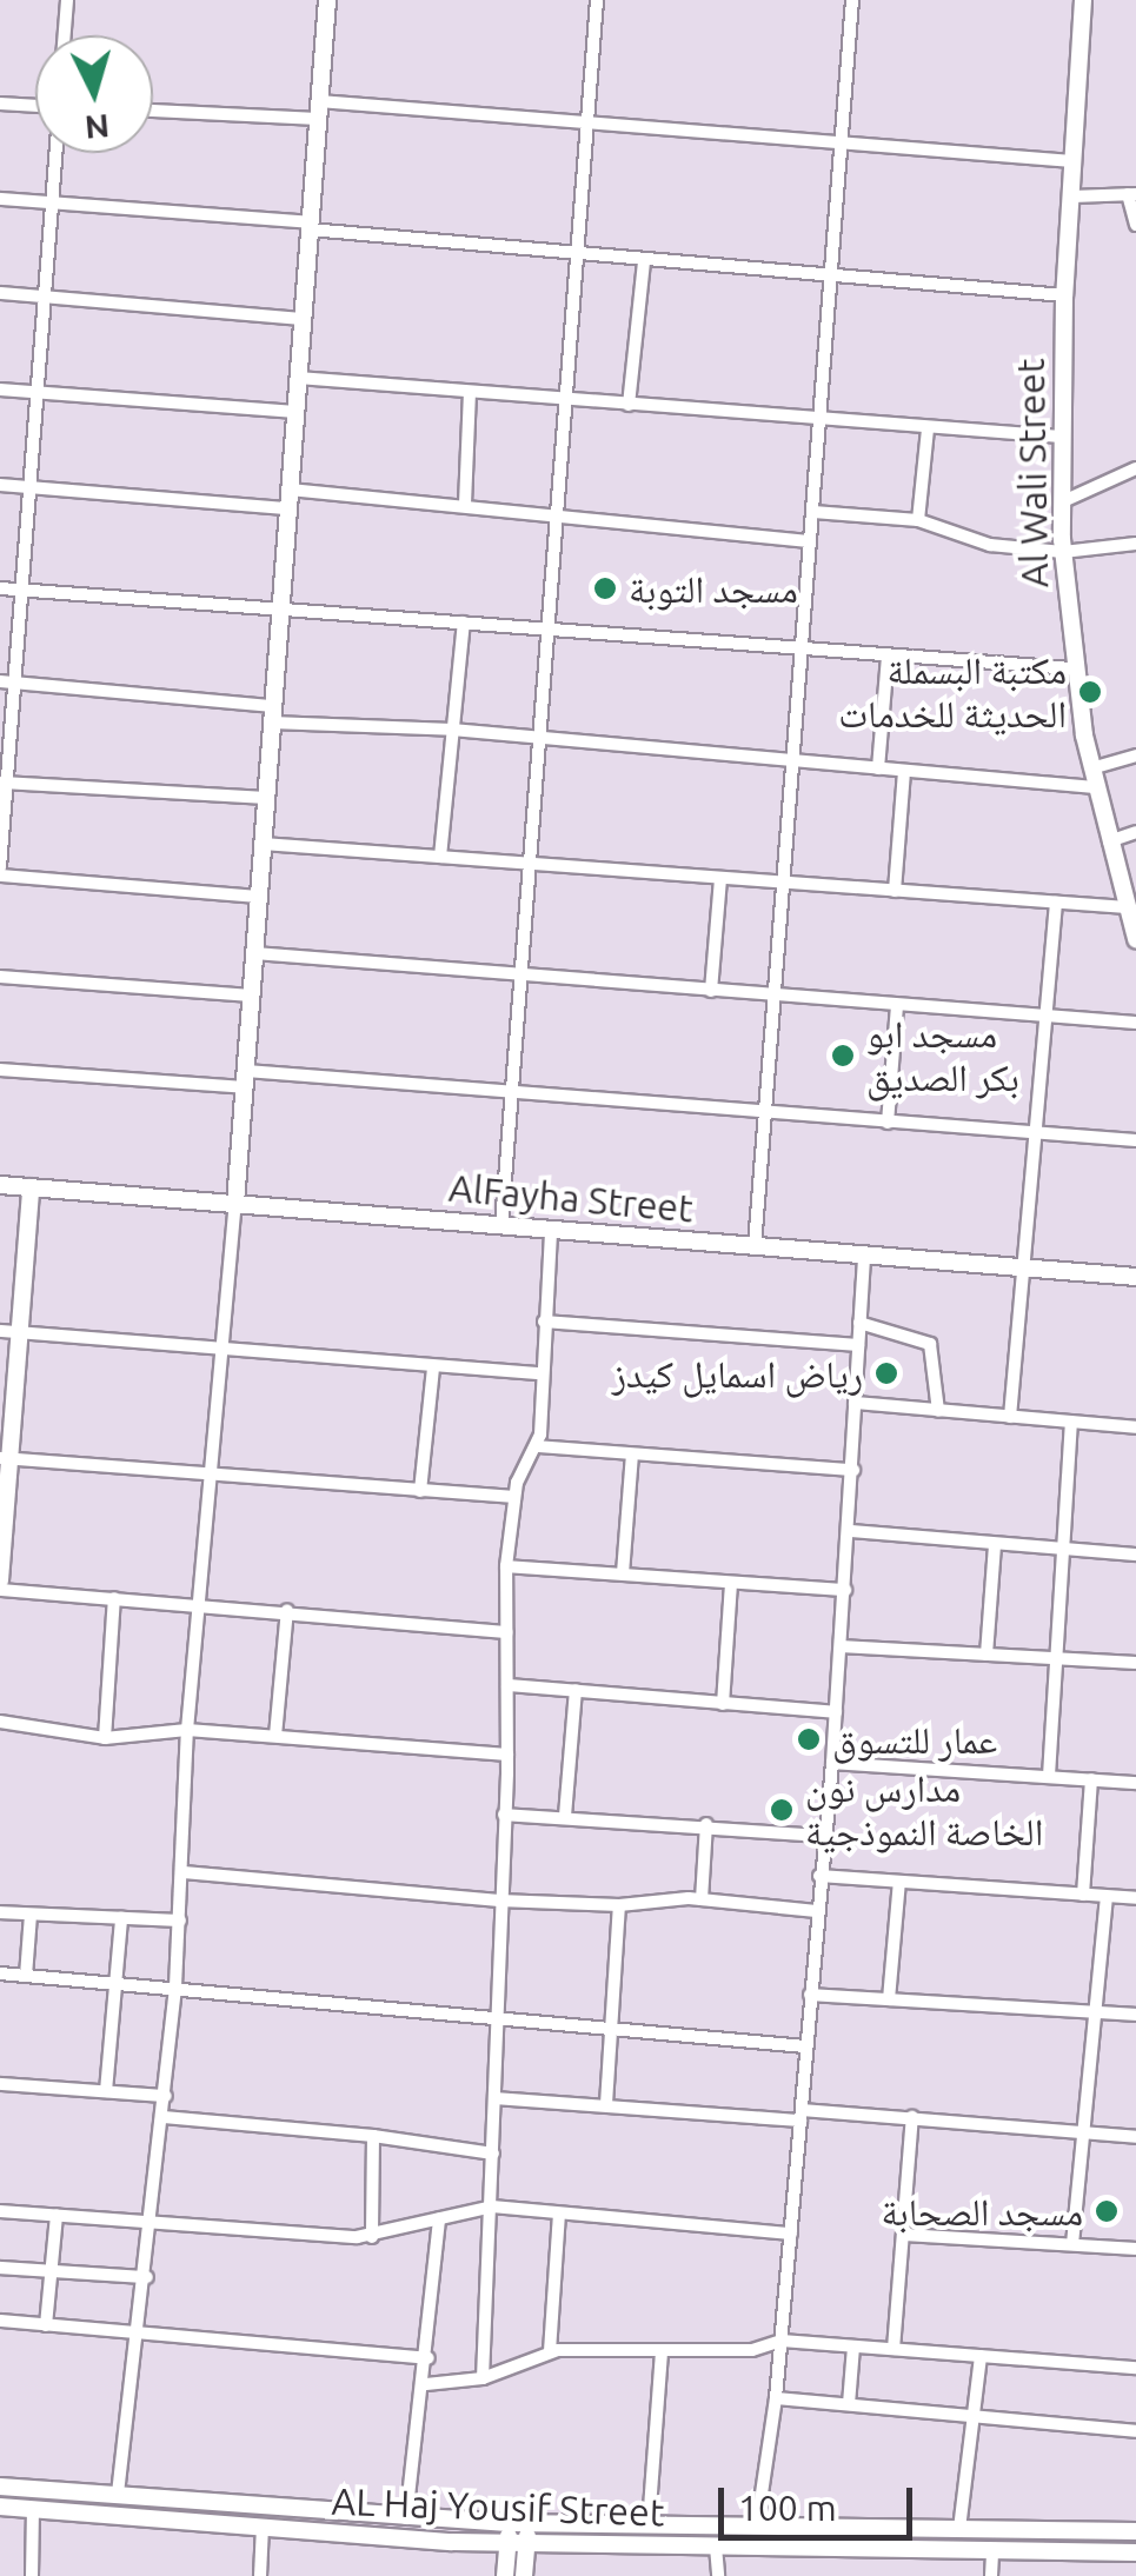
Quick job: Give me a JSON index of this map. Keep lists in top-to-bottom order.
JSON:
{
  "streets": {
    "street": ["Al Wali Street", "AlFayha Street", "AL Haj Yousif Street"]
  },
  "places": [
    "مسجد التوبة",
    "مكتبة البسملة الحديثة للخدمات",
    "مسجد ابو بكر الصديق",
    "رياض اسمايل كيدز",
    "عمار للتسوق",
    "مدارس نون الخاصة النموذجية",
    "مسجد الصحابة"
  ],
  "scale_bar": "100 m",
  "north": "bottom"
}
